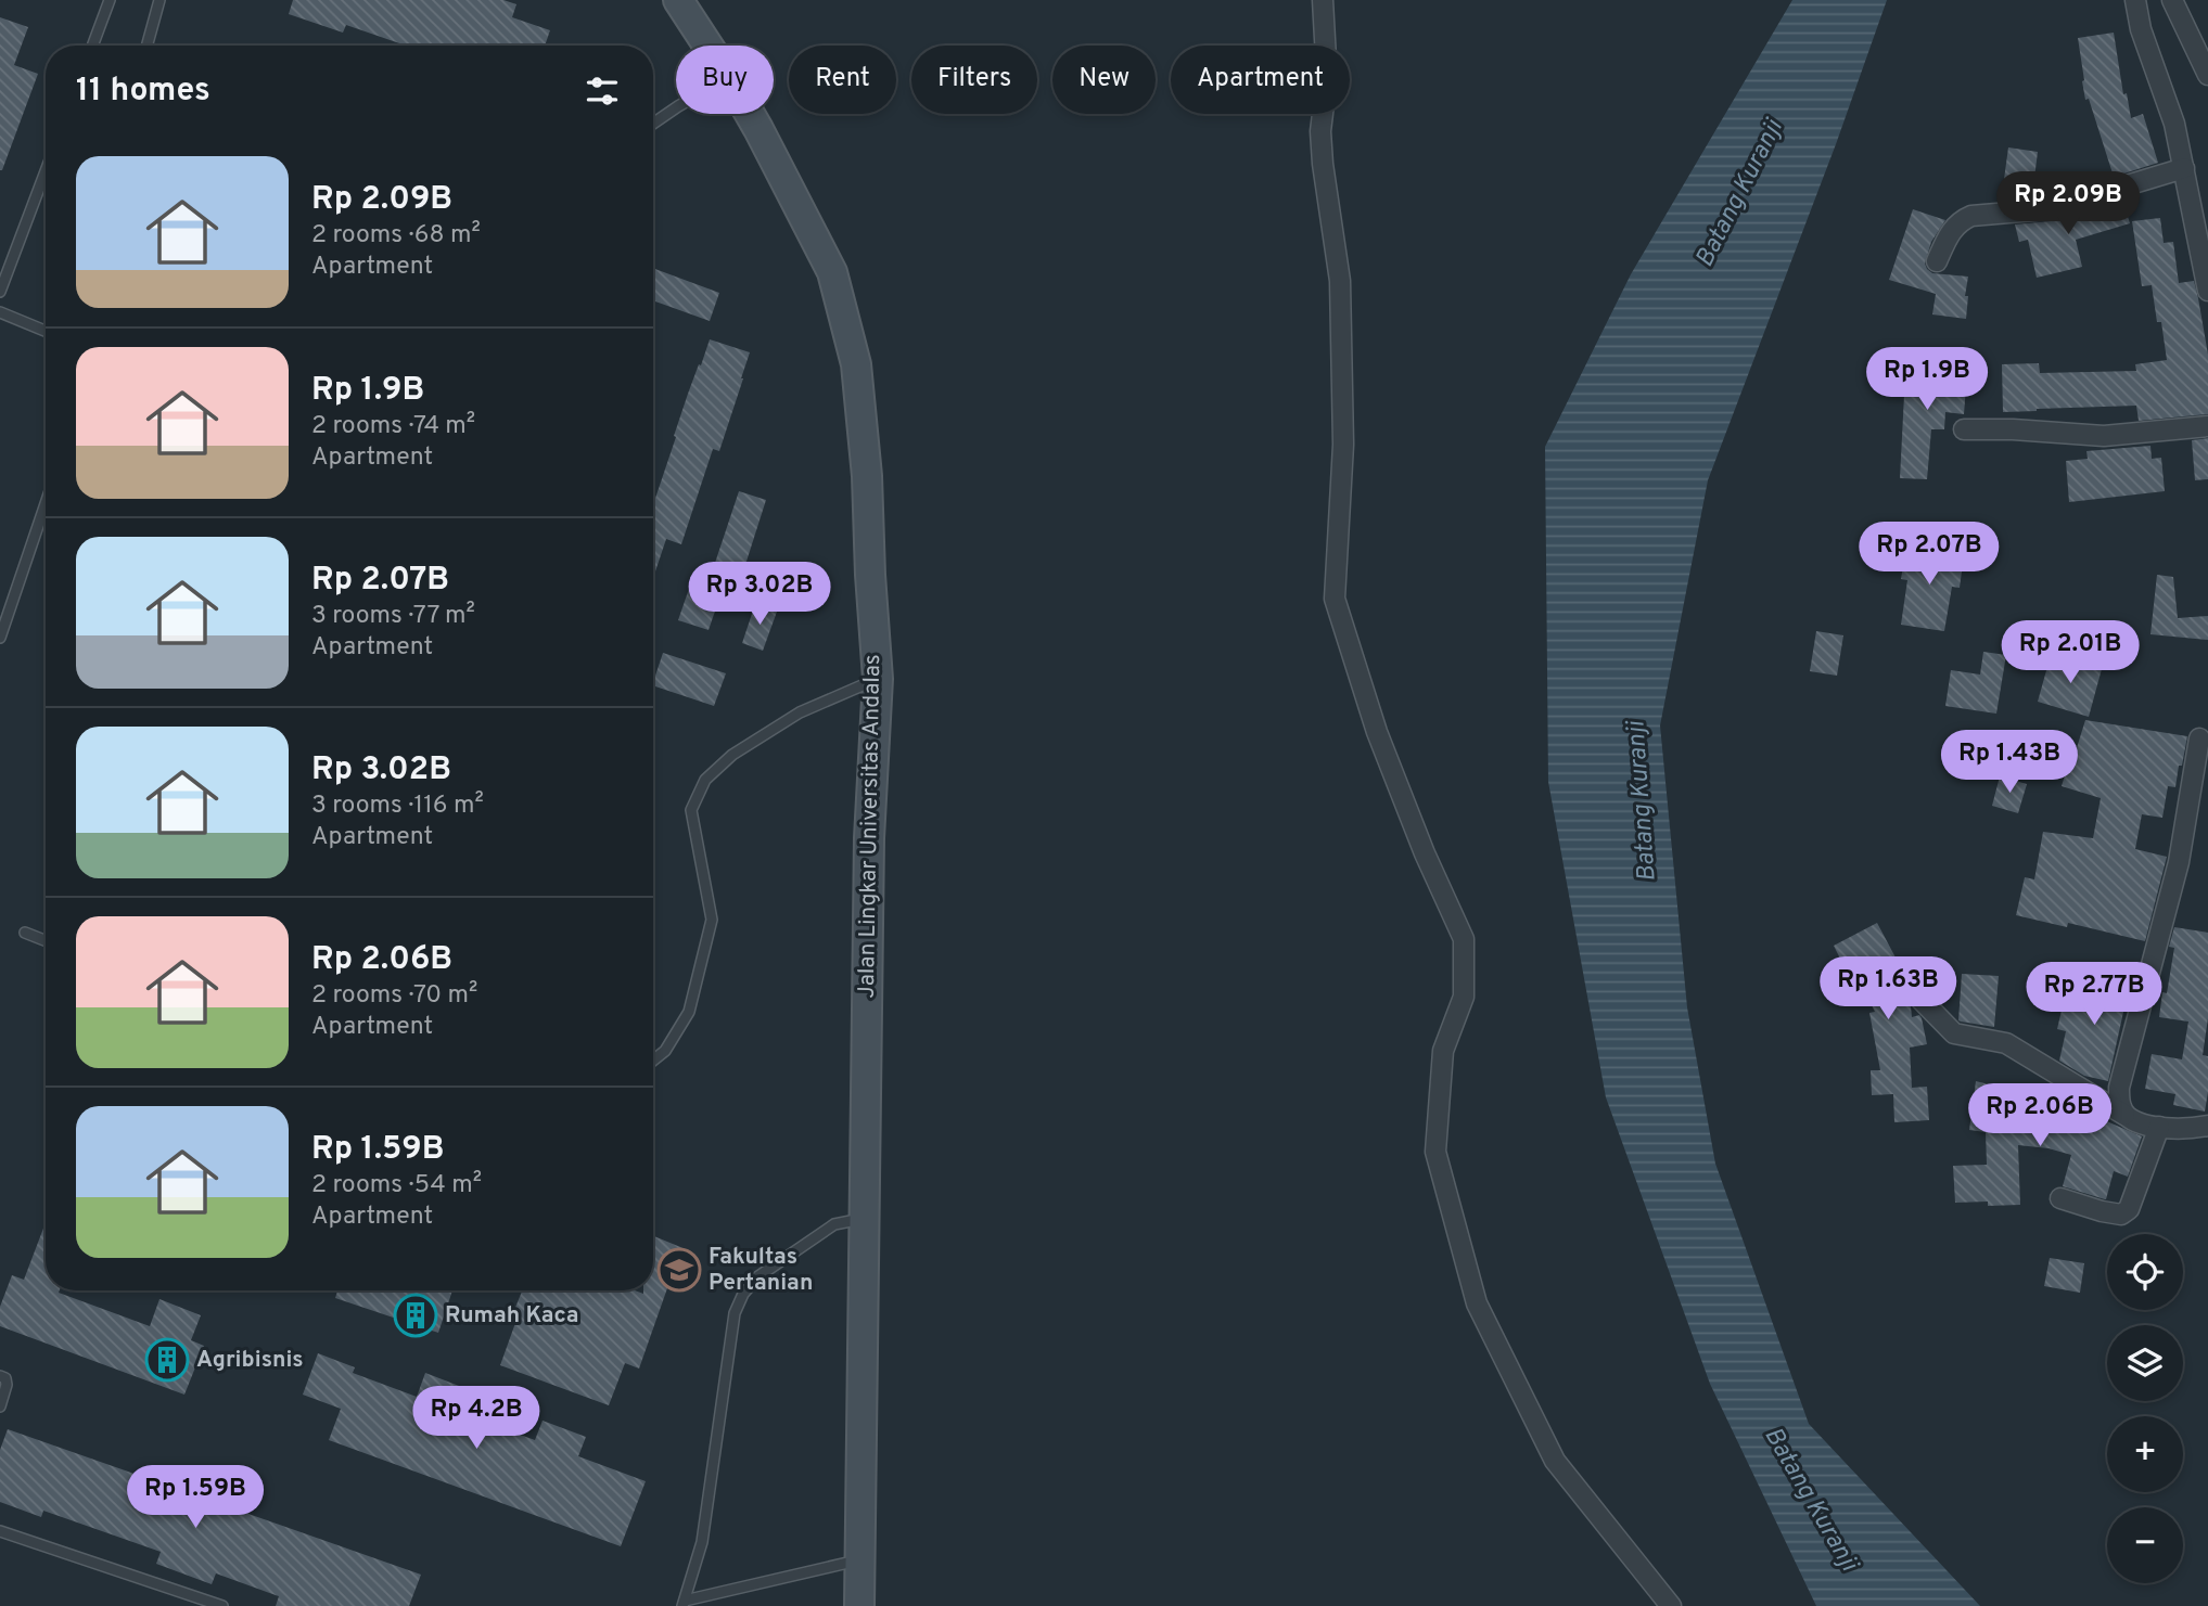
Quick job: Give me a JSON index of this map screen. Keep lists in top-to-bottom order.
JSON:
{
  "streets": {
    "street": ["Jalan Lingkar Universitas Andalas"]
  },
  "water": ["Batang Kuranji"],
  "places": {
    "school or university": ["Fakultas Pertanian"],
    "building": ["Rumah Kaca", "Agribisnis"]
  },
  "page": {
    "chip": [
      "Buy",
      "Rent",
      "Filters",
      "New",
      "Apartment"
    ],
    "heading": "11 homes",
    "list": [
      {
        "name": "Rp 2.09B",
        "note": "2 rooms · 68 m² · Apartment"
      },
      {
        "name": "Rp 1.9B",
        "note": "2 rooms · 74 m² · Apartment"
      },
      {
        "name": "Rp 2.07B",
        "note": "3 rooms · 77 m² · Apartment"
      },
      {
        "name": "Rp 3.02B",
        "note": "3 rooms · 116 m² · Apartment"
      },
      {
        "name": "Rp 2.06B",
        "note": "2 rooms · 70 m² · Apartment"
      },
      {
        "name": "Rp 1.59B",
        "note": "2 rooms · 54 m² · Apartment"
      }
    ],
    "price": [
      "Rp 2.09B",
      "Rp 1.9B",
      "Rp 2.07B",
      "Rp 3.02B",
      "Rp 2.01B",
      "Rp 1.43B",
      "Rp 1.63B",
      "Rp 2.77B",
      "Rp 2.06B",
      "Rp 4.2B",
      "Rp 1.59B"
    ],
    "map_buttons": ["+", "−"]
  }
}
